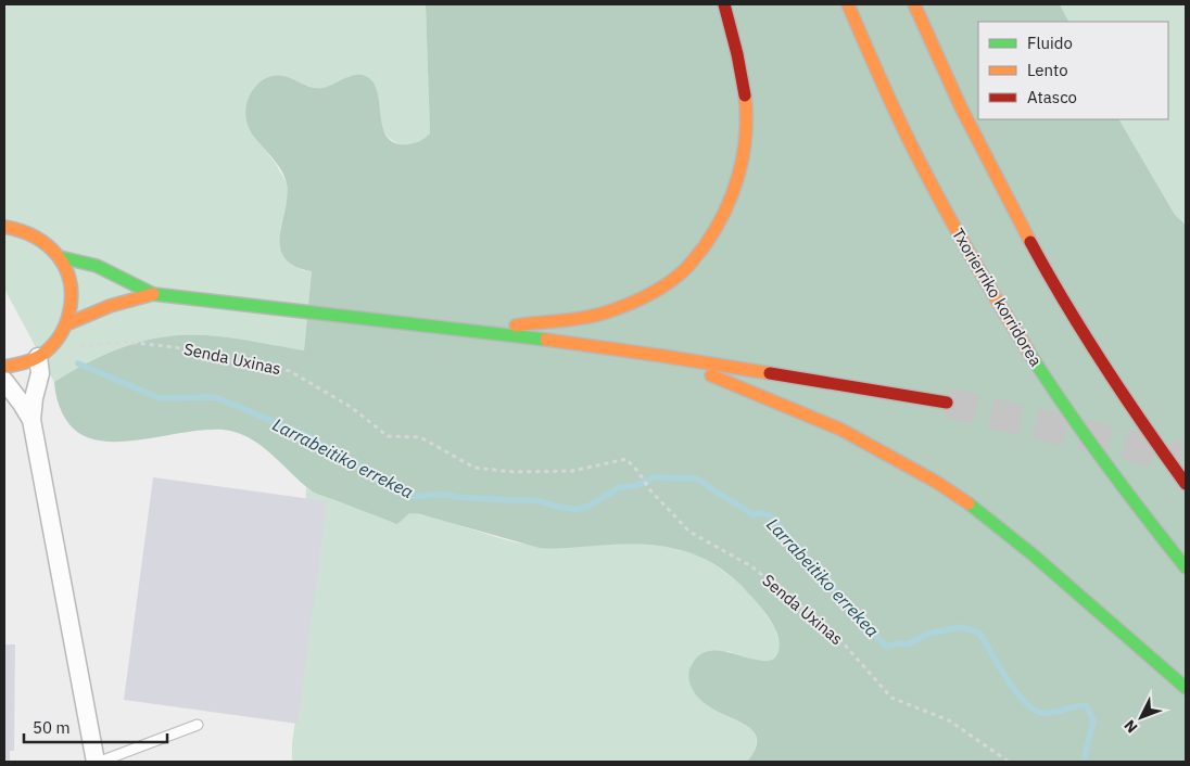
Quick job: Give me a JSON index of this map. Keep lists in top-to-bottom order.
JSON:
{
  "streets": {
    "main road": ["Txorierriko korridorea"],
    "path": ["Senda Uxinas"]
  },
  "water": ["Larrabeitiko errekea"],
  "legend": ["Fluido", "Lento", "Atasco"],
  "scale_bar": "50 m",
  "north": "bottom left"
}
